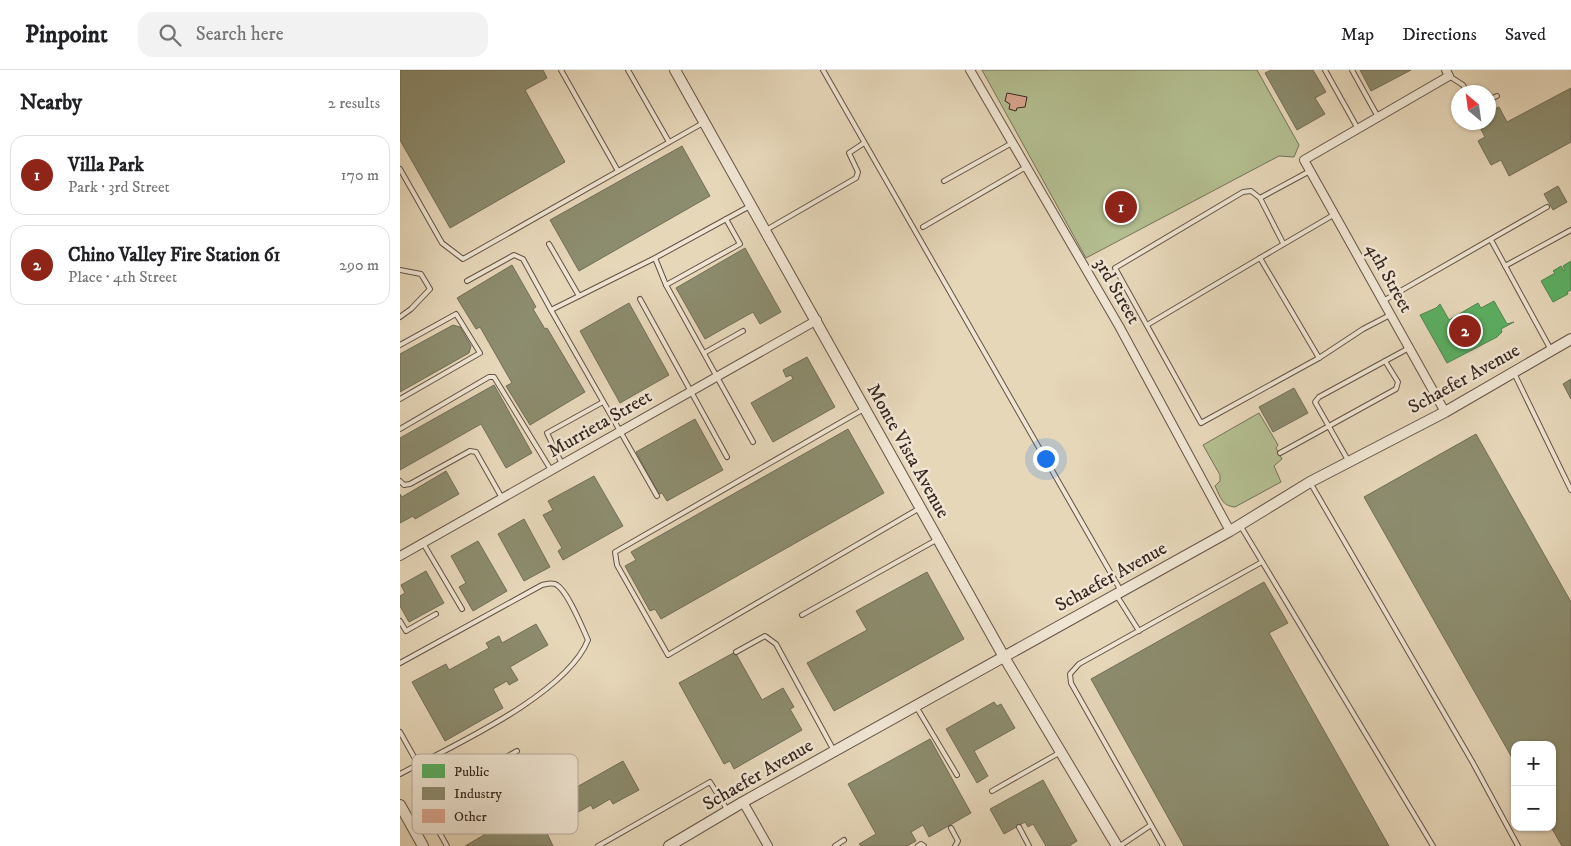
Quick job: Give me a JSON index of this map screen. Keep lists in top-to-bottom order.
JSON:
{
  "streets": {
    "street": [
      "4th Street",
      "3rd Street",
      "Schaefer Avenue",
      "Murrieta Street",
      "Monte Vista Avenue"
    ]
  },
  "crossings": [
    ["4th Street", "Schaefer Avenue"],
    ["3rd Street", "Schaefer Avenue"],
    ["Schaefer Avenue", "Monte Vista Avenue"],
    ["Murrieta Street", "Monte Vista Avenue"]
  ],
  "legend": ["Public", "Industry", "Other"],
  "north": "top left",
  "page": {
    "header": "Pinpoint",
    "search": "Search here",
    "nav": ["Map", "Directions", "Saved"],
    "heading": ["Nearby", "2 results"],
    "list": [
      {
        "mark": "1",
        "name": "Villa Park",
        "note": "Park · 3rd Street",
        "value": "170 m"
      },
      {
        "mark": "2",
        "name": "Chino Valley Fire Station 61",
        "note": "Place · 4th Street",
        "value": "290 m"
      }
    ],
    "pins": ["1", "2"],
    "map_buttons": ["+", "−"]
  }
}
